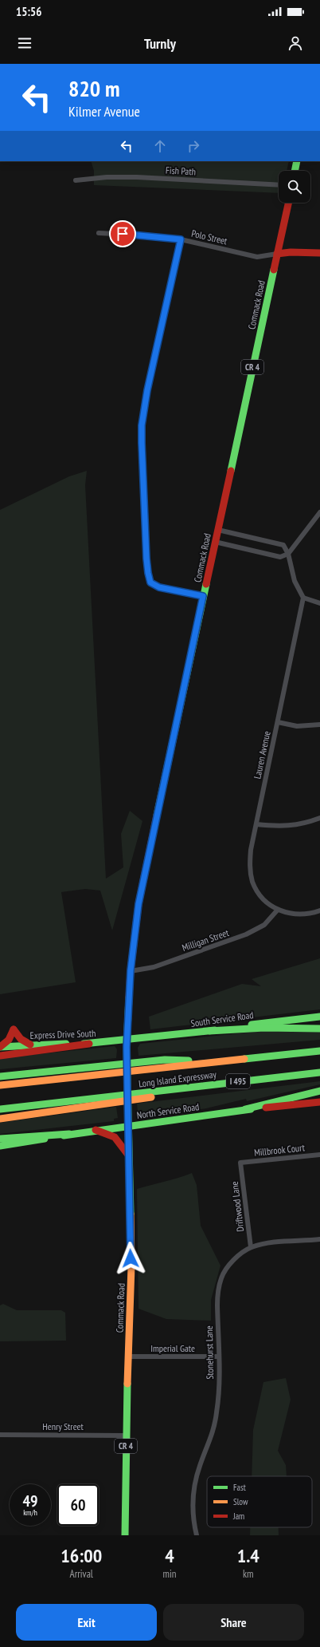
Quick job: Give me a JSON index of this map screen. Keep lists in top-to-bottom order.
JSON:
{
  "streets": {
    "main road": [
      "Commack Road",
      "CR 4",
      "South Service Road",
      "Express Drive South",
      "Long Island Expressway",
      "I 495",
      "North Service Road"
    ],
    "street": [
      "Fish Path",
      "Polo Street",
      "Lauren Avenue",
      "Milligan Street",
      "Millbrook Court",
      "Driftwood Lane",
      "Imperial Gate",
      "Stonehurst Lane",
      "Henry Street"
    ]
  },
  "crossings": [
    ["Polo Street", "Commack Road"],
    ["Commack Road", "Milligan Street"],
    ["Commack Road", "South Service Road"],
    ["Commack Road", "Express Drive South"],
    ["Commack Road", "North Service Road"],
    ["Commack Road", "Imperial Gate"],
    ["Commack Road", "Henry Street"],
    ["Lauren Avenue", "Milligan Street"],
    ["South Service Road", "Express Drive South"],
    ["Millbrook Court", "Driftwood Lane"],
    ["Driftwood Lane", "Stonehurst Lane"],
    ["Imperial Gate", "Stonehurst Lane"]
  ],
  "legend": ["Fast", "Slow", "Jam"],
  "page": {
    "status": "15:56",
    "header": "Turnly",
    "turn": ["820 m", "Kilmer Avenue"],
    "speed": "49 km/h",
    "limit": "60",
    "eta": [
      "16:00",
      "Arrival",
      "4",
      "min",
      "1.4",
      "km"
    ],
    "buttons": ["Exit", "Share"]
  }
}
